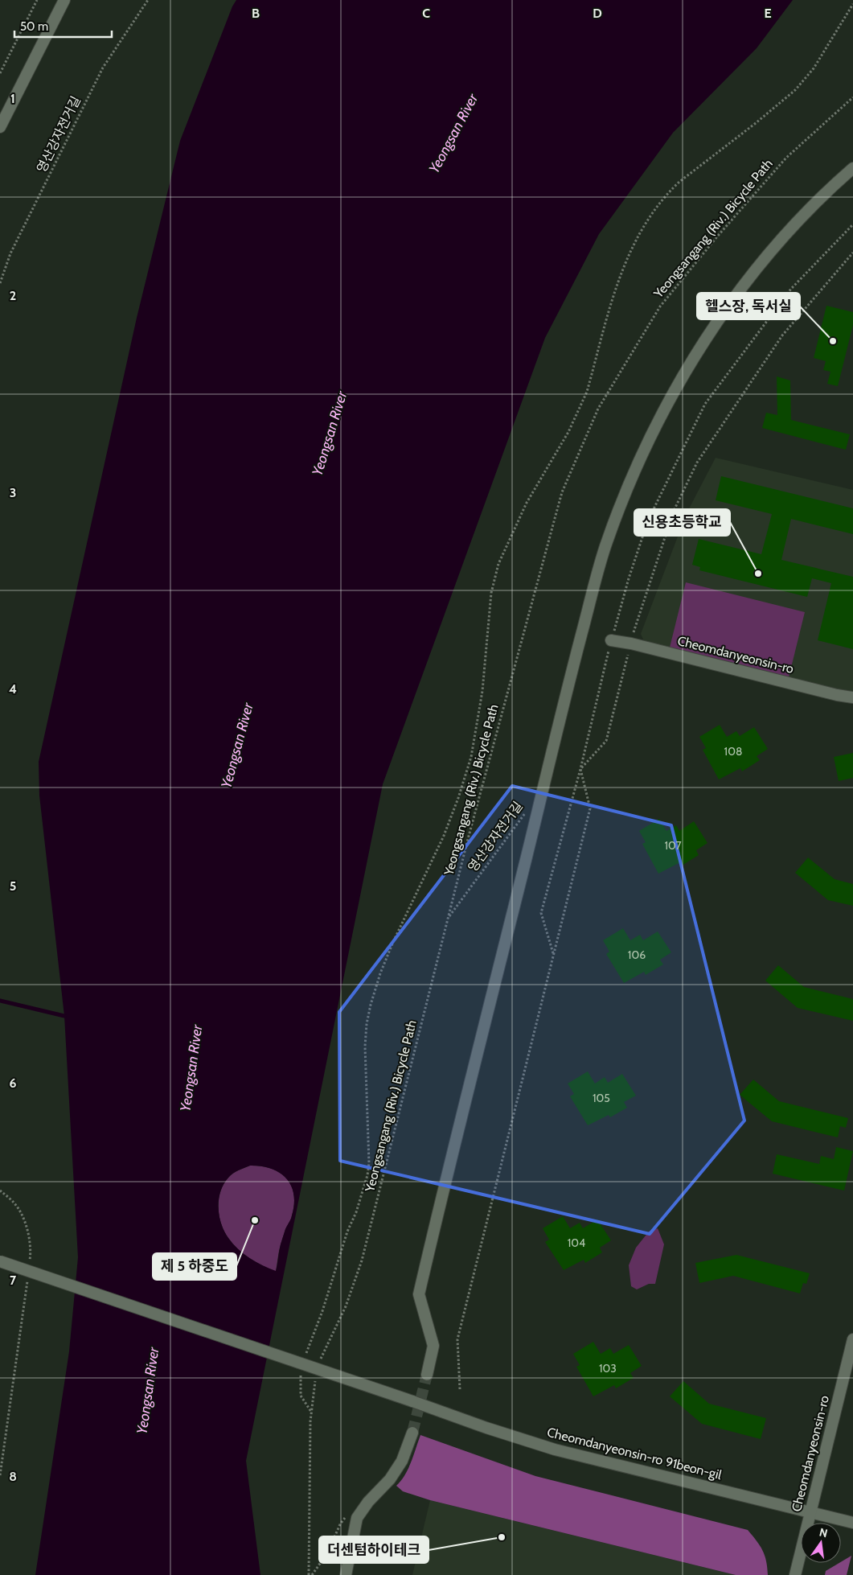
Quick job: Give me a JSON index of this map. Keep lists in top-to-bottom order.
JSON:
{
  "streets": {
    "street": ["Cheomdanyeonsin-ro", "Cheomdanyeonsin-ro 91beon-gil"],
    "path": ["영산강자전거길", "Yeongsangang (Riv.) Bicycle Path"]
  },
  "crossings": [
    ["영산강자전거길", "Yeongsangang (Riv.) Bicycle Path"],
    ["Cheomdanyeonsin-ro", "Cheomdanyeonsin-ro 91beon-gil"]
  ],
  "water": ["Yeongsan River"],
  "places": [
    "헬스장, 독서실",
    "신용초등학교",
    "제 5 하중도",
    "더센텀하이테크"
  ],
  "house_numbers": [
    "108",
    "107",
    "106",
    "105",
    "104",
    "103"
  ],
  "scale_bar": "50 m",
  "north": "top",
  "grid": {
    "columns": [
      "B",
      "C",
      "D",
      "E"
    ],
    "rows": [
      "1",
      "2",
      "3",
      "4",
      "5",
      "6",
      "7",
      "8"
    ]
  }
}
